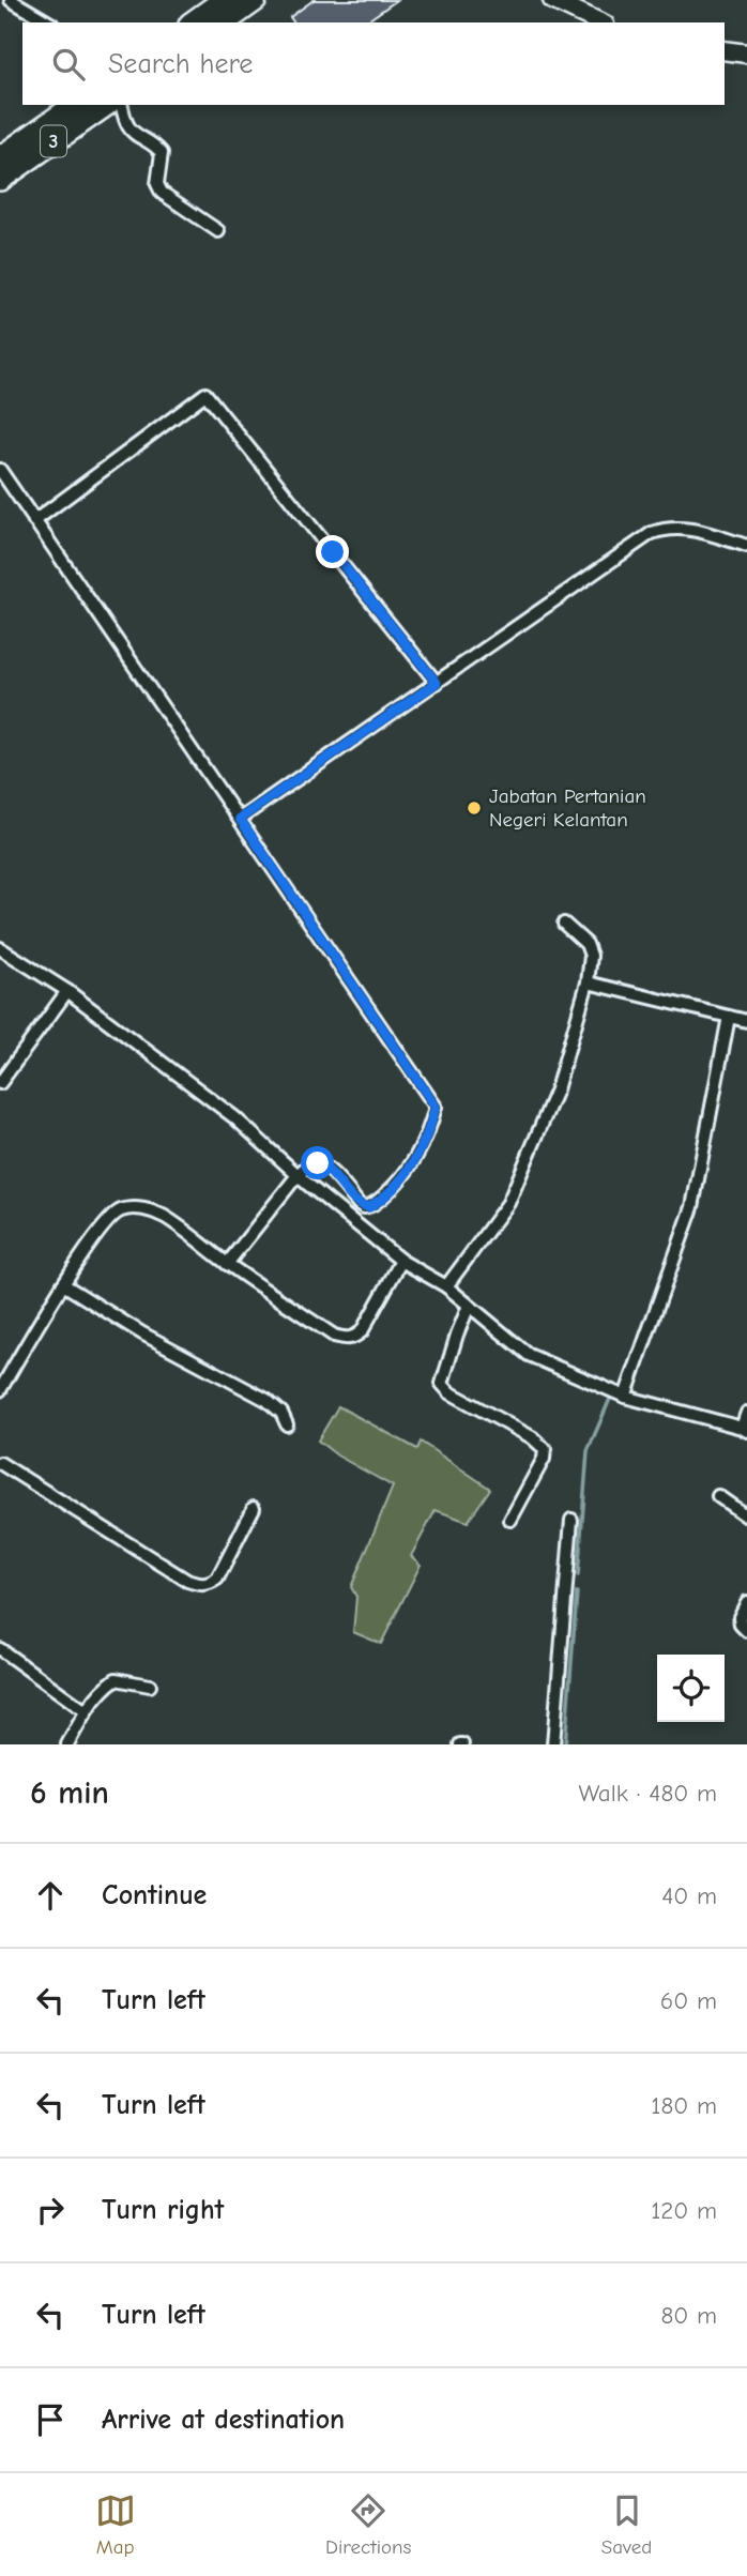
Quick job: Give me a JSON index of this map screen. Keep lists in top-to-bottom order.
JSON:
{
  "streets": {
    "highway": ["3"]
  },
  "places": ["Jabatan Pertanian Negeri Kelantan"],
  "page": {
    "search": "Search here",
    "heading": ["6 min", "Walk · 480 m"],
    "list": [
      ["Continue", "40 m"],
      ["Turn left", "60 m"],
      ["Turn left", "180 m"],
      ["Turn right", "120 m"],
      ["Turn left", "80 m"],
      "Arrive at destination"
    ],
    "nav": ["Map", "Directions", "Saved"]
  }
}
